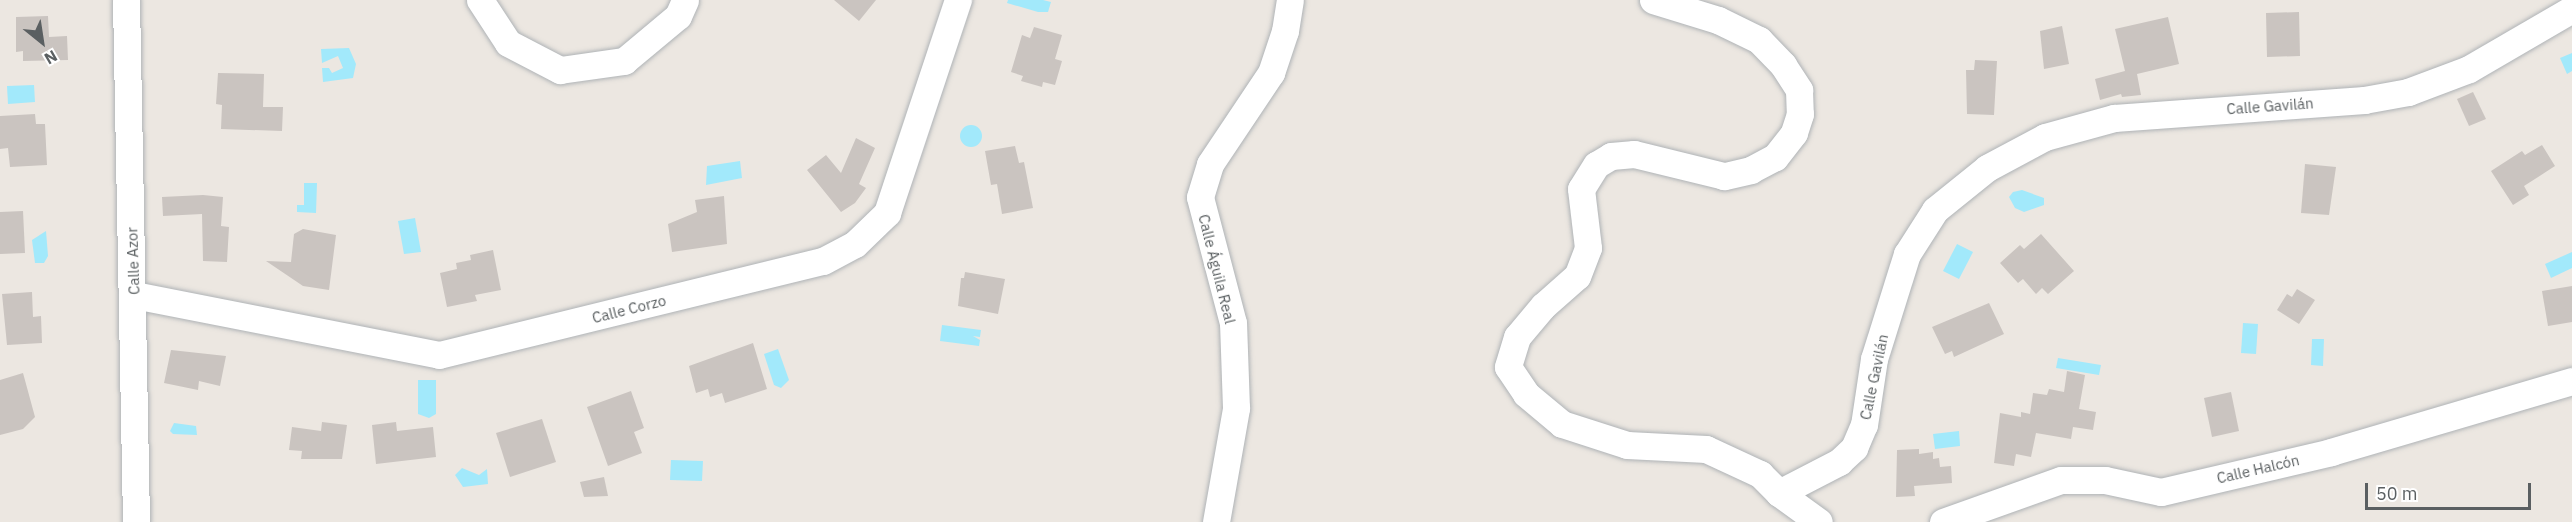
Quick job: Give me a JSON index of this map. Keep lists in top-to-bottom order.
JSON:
{
  "streets": {
    "street": [
      "Calle Gavilán",
      "Calle Azor",
      "Calle Águila Real",
      "Calle Corzo",
      "Calle Halcón"
    ]
  },
  "crossings": [
    ["Calle Azor", "Calle Corzo"]
  ],
  "scale_bar": "50 m",
  "north": "bottom right"
}
